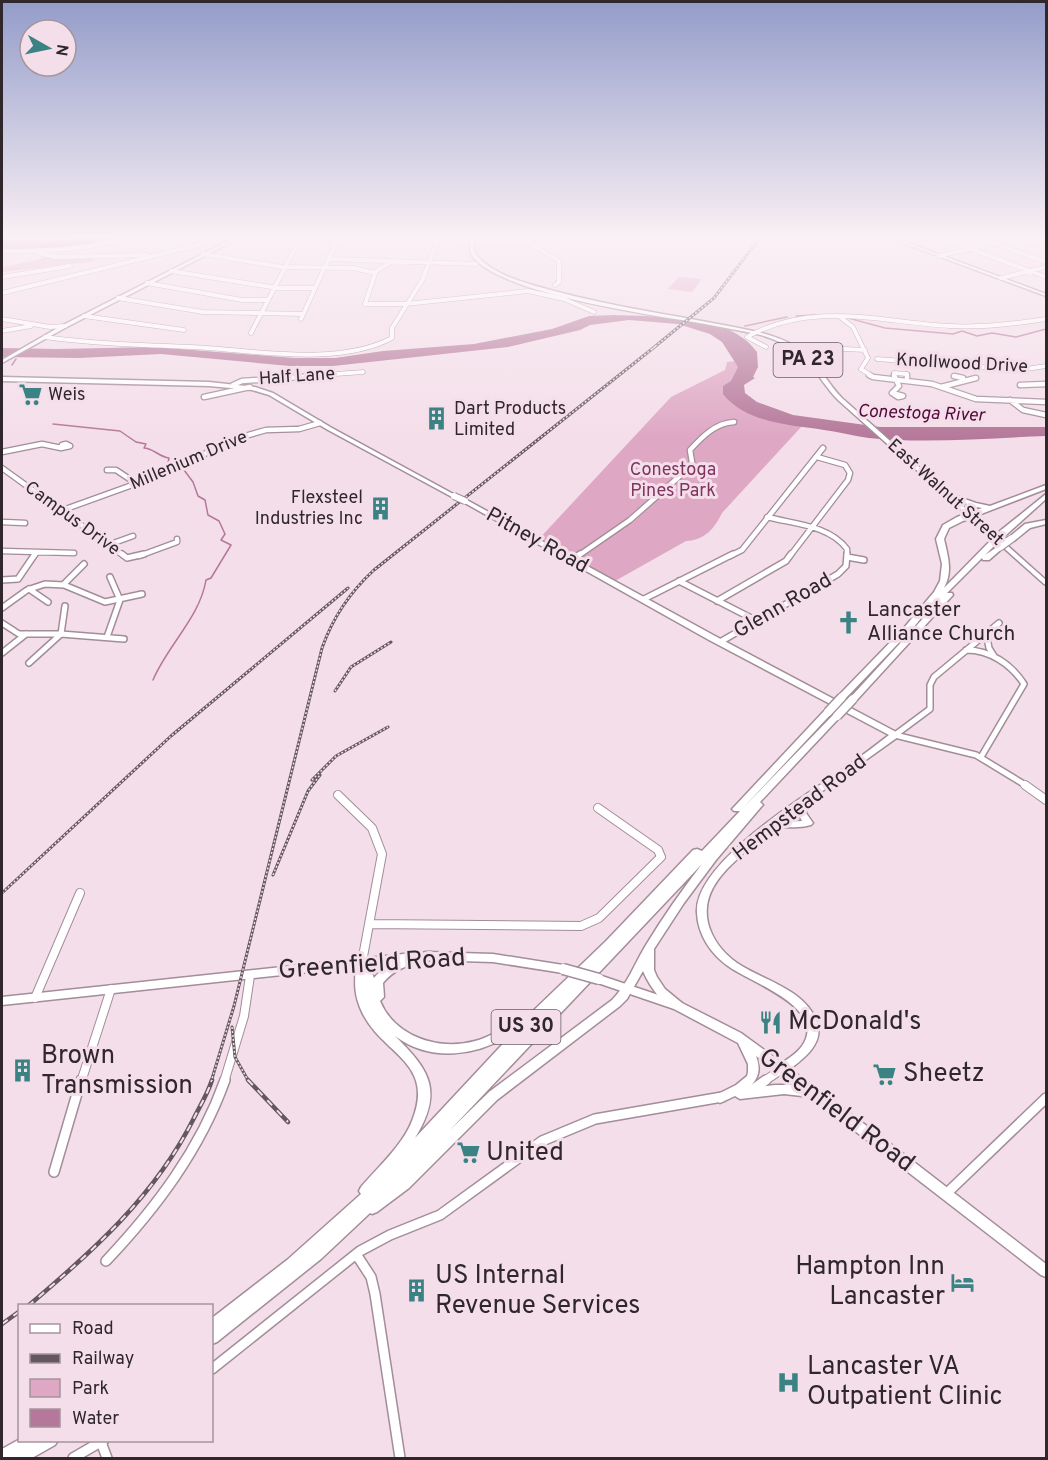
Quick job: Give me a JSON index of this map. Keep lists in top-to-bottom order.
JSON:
{
  "streets": {
    "highway": ["PA 23", "US 30"],
    "main road": [
      "East Walnut Street",
      "Pitney Road",
      "Hempstead Road",
      "Greenfield Road"
    ],
    "street": [
      "Knollwood Drive",
      "Half Lane",
      "Millenium Drive",
      "Campus Drive",
      "Glenn Road"
    ]
  },
  "crossings": [
    ["PA 23", "East Walnut Street"],
    ["Half Lane", "Pitney Road"],
    ["Millenium Drive", "Campus Drive"],
    ["Millenium Drive", "Pitney Road"],
    ["Pitney Road", "Glenn Road"],
    ["Pitney Road", "Hempstead Road"],
    ["Hempstead Road", "Greenfield Road"]
  ],
  "water": ["Conestoga River"],
  "parks": ["Conestoga Pines Park"],
  "places": {
    "supermarket": ["Weis", "Sheetz", "United"],
    "building": [
      "Dart Products Limited",
      "Flexsteel Industries Inc",
      "Brown Transmission",
      "US Internal Revenue Services"
    ],
    "church": ["Lancaster Alliance Church"],
    "restaurant": ["McDonald's"],
    "hotel": ["Hampton Inn Lancaster"],
    "hospital": ["Lancaster VA Outpatient Clinic"]
  },
  "legend": [
    "Road",
    "Railway",
    "Park",
    "Water"
  ],
  "north": "right"
}
